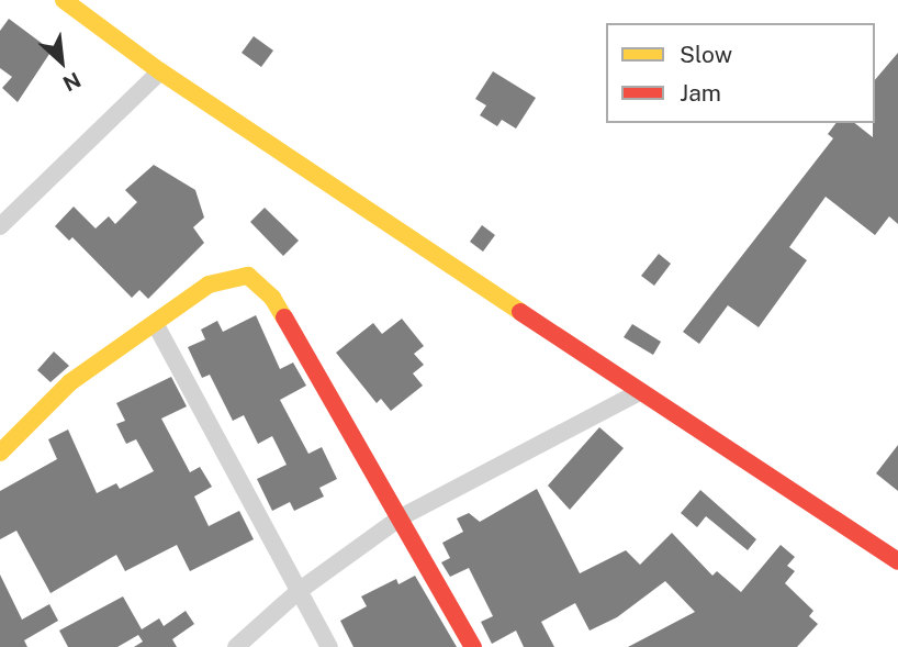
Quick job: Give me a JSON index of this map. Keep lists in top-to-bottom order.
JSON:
{
  "legend": ["Slow", "Jam"],
  "north": "bottom right"
}
